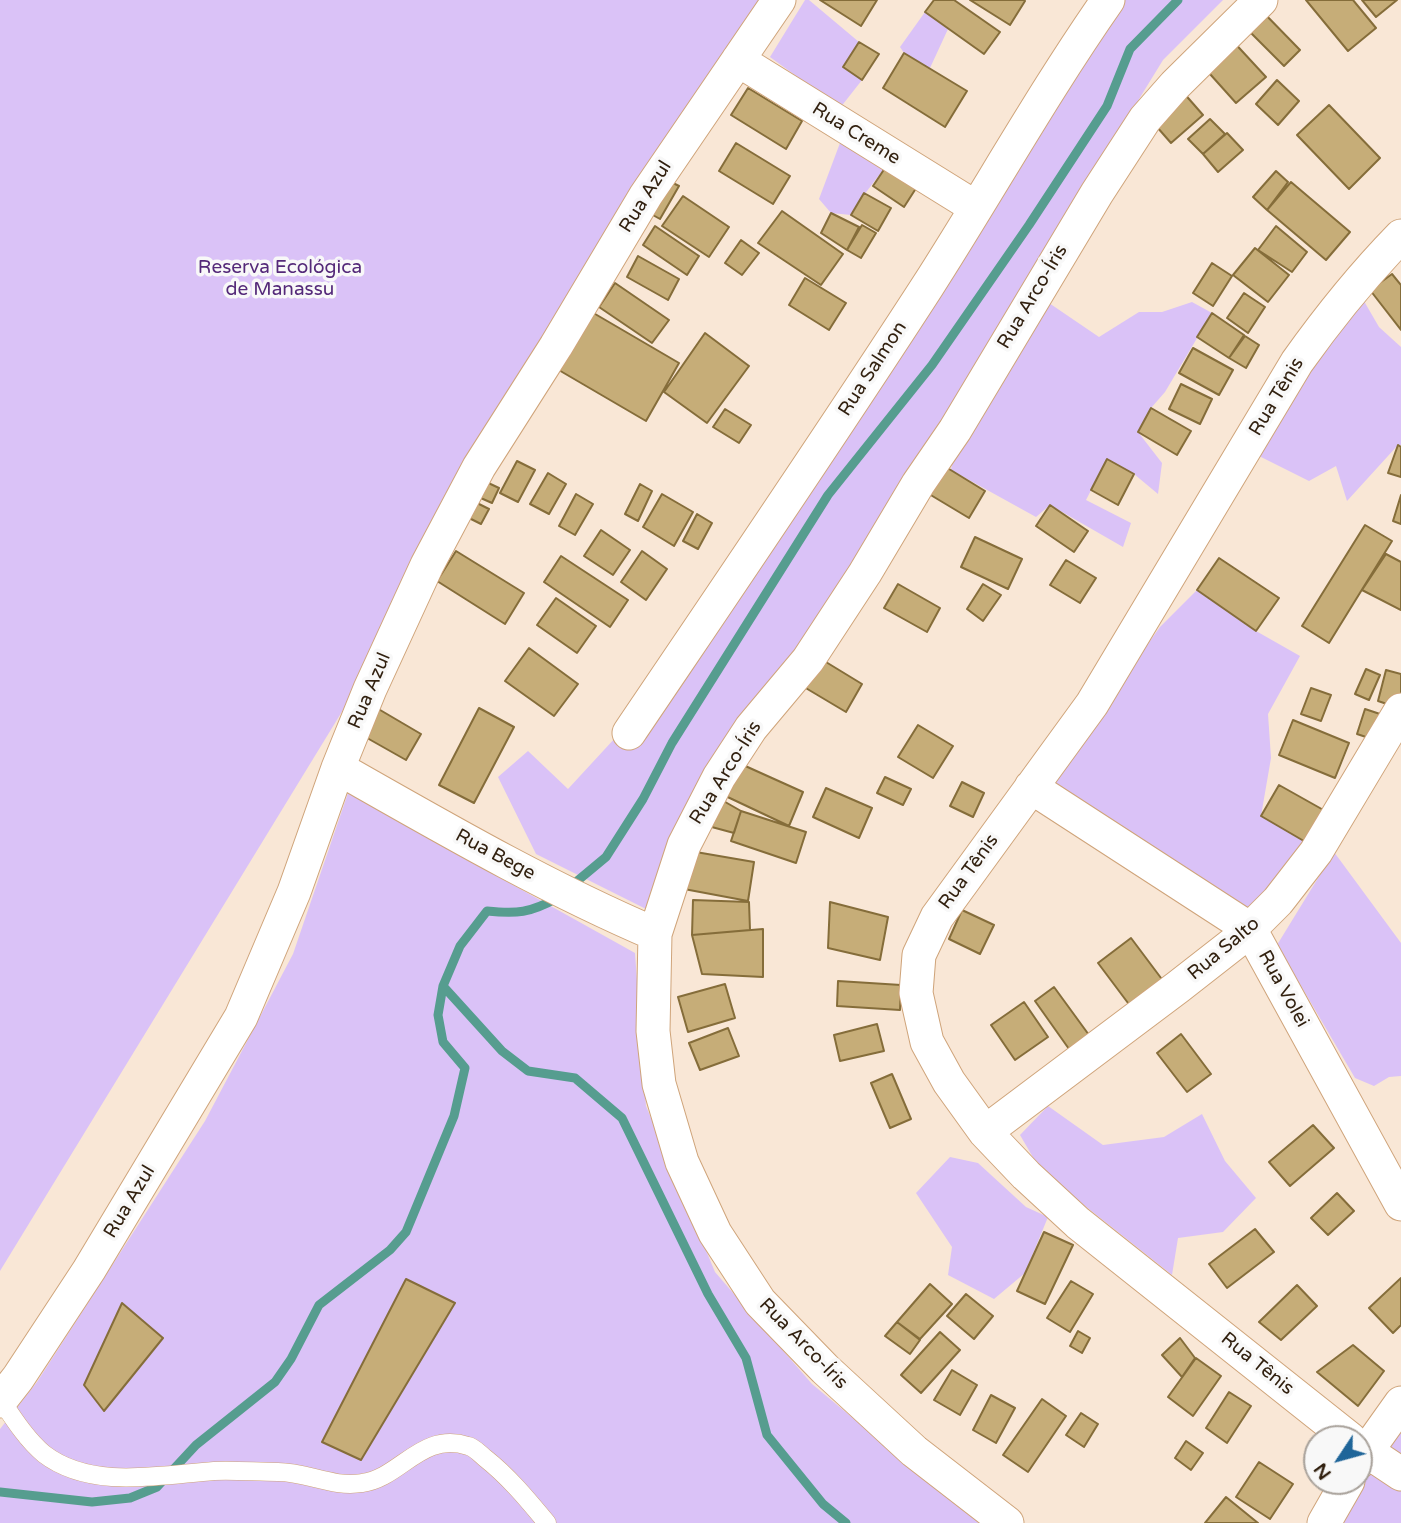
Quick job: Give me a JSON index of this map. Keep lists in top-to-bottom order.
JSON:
{
  "streets": {
    "street": [
      "Rua Creme",
      "Rua Azul",
      "Rua Arco-Íris",
      "Rua Salmon",
      "Rua Tênis",
      "Rua Bege",
      "Rua Salto",
      "Rua Volei"
    ]
  },
  "crossings": [
    ["Rua Creme", "Rua Azul"],
    ["Rua Creme", "Rua Salmon"],
    ["Rua Azul", "Rua Bege"],
    ["Rua Arco-Íris", "Rua Bege"],
    ["Rua Tênis", "Rua Salto"],
    ["Rua Tênis", "Rua Volei"],
    ["Rua Salto", "Rua Volei"]
  ],
  "parks": ["Reserva Ecológica de Manassu"],
  "north": "bottom left"
}
